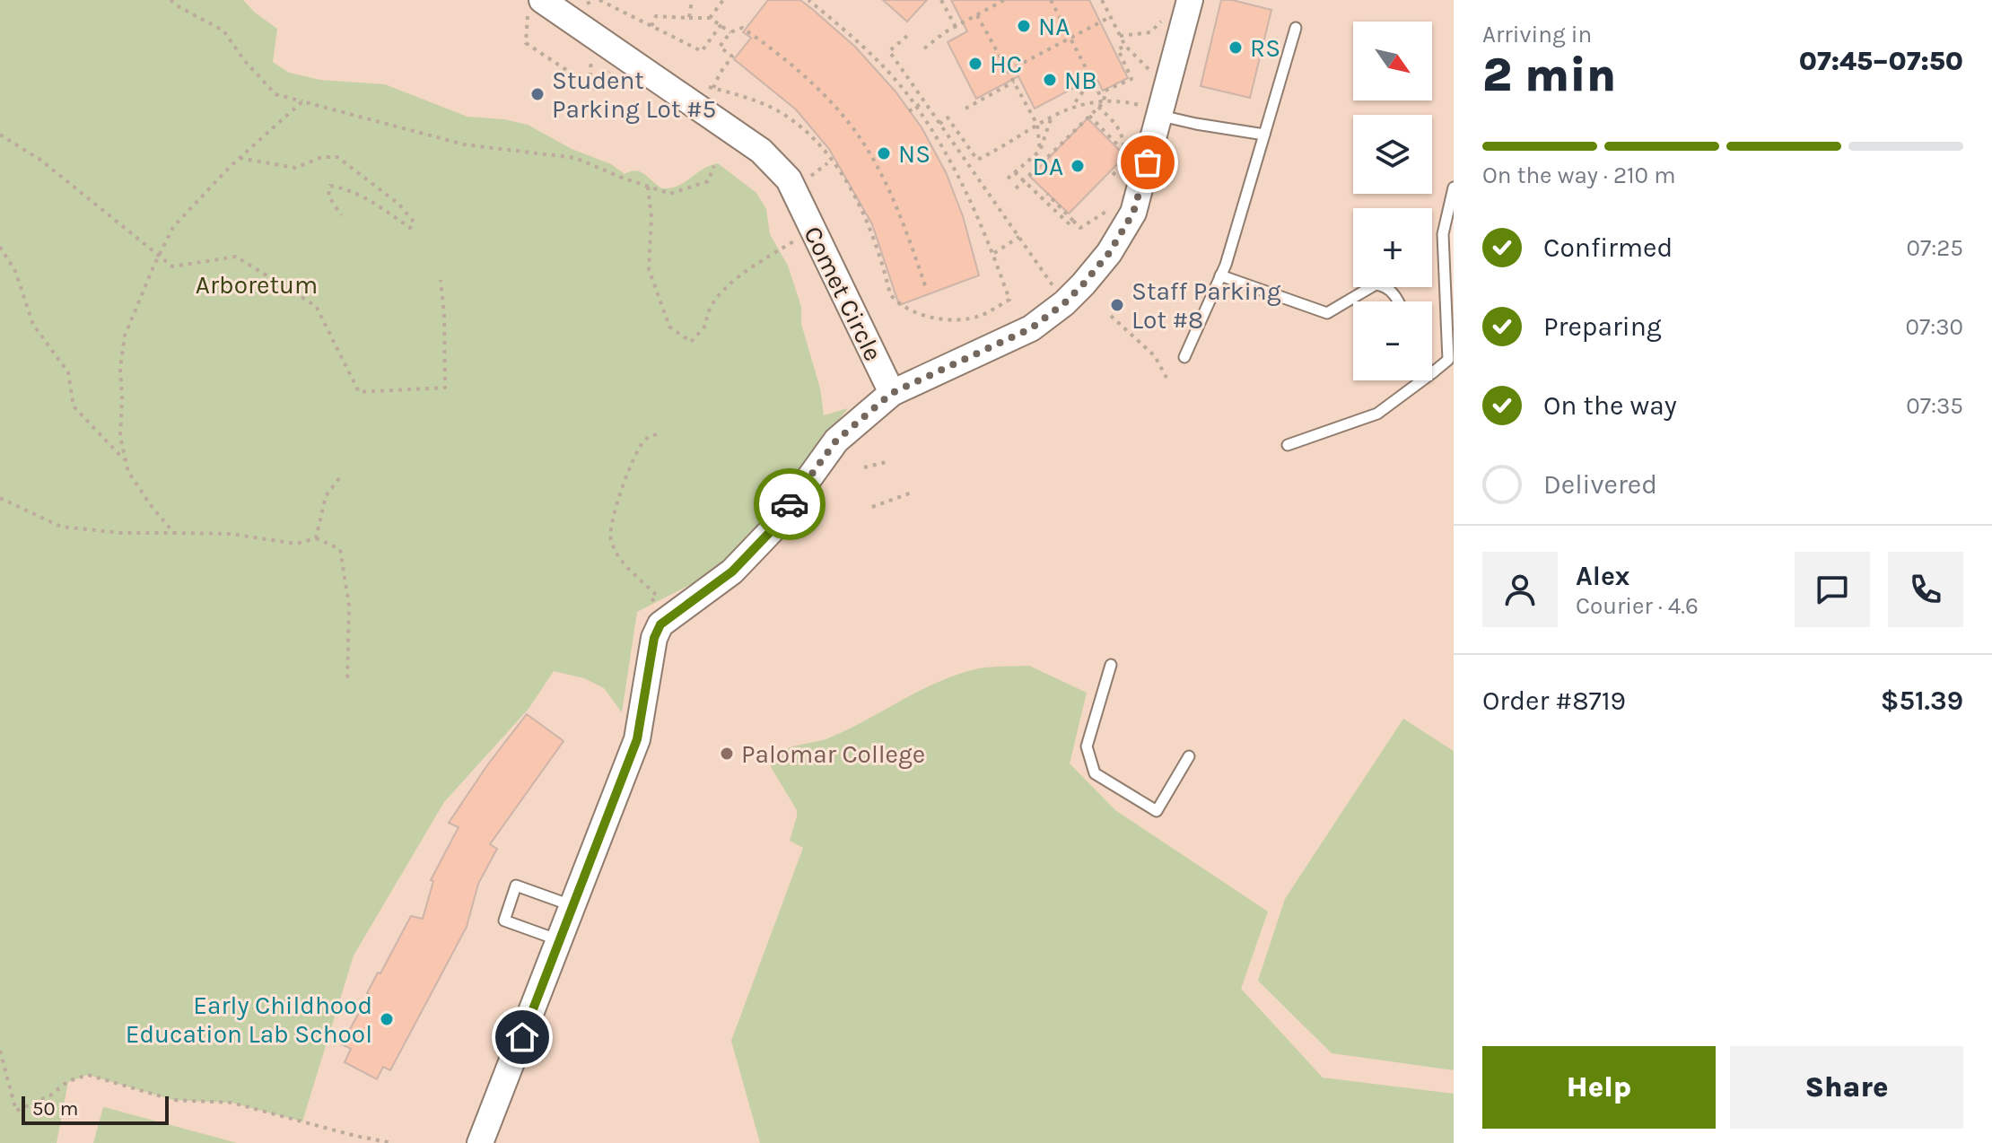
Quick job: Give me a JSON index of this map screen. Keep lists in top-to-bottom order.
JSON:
{
  "streets": {
    "street": ["Comet Circle"]
  },
  "parks": ["Arboretum"],
  "places": [
    "NA",
    "RS",
    "HC",
    "NB",
    "Student Parking Lot #5",
    "NS",
    "DA",
    "Staff Parking Lot #8",
    "Palomar College",
    "Early Childhood Education Lab School"
  ],
  "scale_bar": "50 m",
  "north": "bottom right",
  "page": {
    "heading": ["2 min", "Arriving in", "07:45–07:50"],
    "panel": [
      "Alex",
      "Courier · 4.6",
      "Order #8719",
      "$51.39"
    ],
    "map_buttons": ["+", "−"],
    "bar": "On the way · 210 m",
    "list": [
      ["Confirmed", "07:25"],
      ["Preparing", "07:30"],
      ["On the way", "07:35"],
      "Delivered"
    ],
    "buttons": ["Help", "Share"],
    "scale": "50 m"
  }
}
